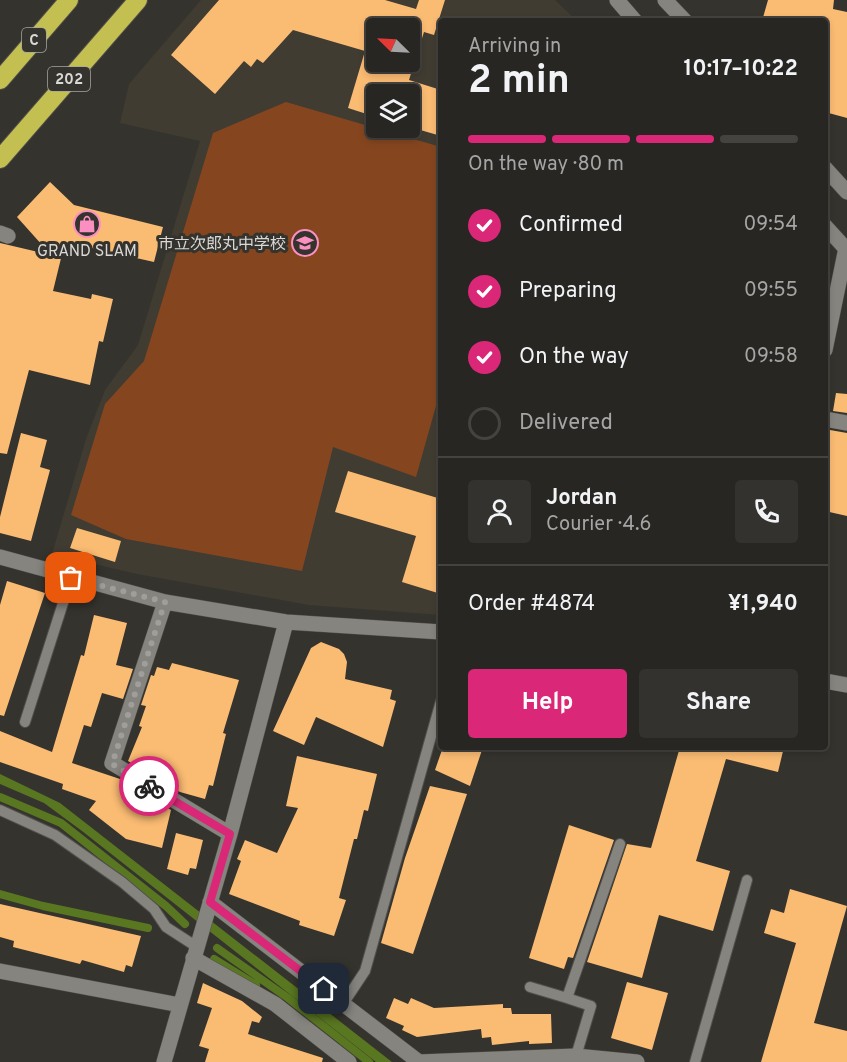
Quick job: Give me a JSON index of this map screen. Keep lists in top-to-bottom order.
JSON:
{
  "streets": {
    "highway": ["C", "202"]
  },
  "places": {
    "shop": ["GRAND SLAM"],
    "school or university": ["市立次郎丸中学校"]
  },
  "north": "top left",
  "page": {
    "heading": ["2 min", "Arriving in", "10:17–10:22"],
    "panel": [
      "Jordan",
      "Courier · 4.6",
      "Order #4874",
      "¥1,940"
    ],
    "bar": "On the way · 80 m",
    "list": [
      ["Confirmed", "09:54"],
      ["Preparing", "09:55"],
      ["On the way", "09:58"],
      "Delivered"
    ],
    "buttons": ["Help", "Share"]
  }
}
